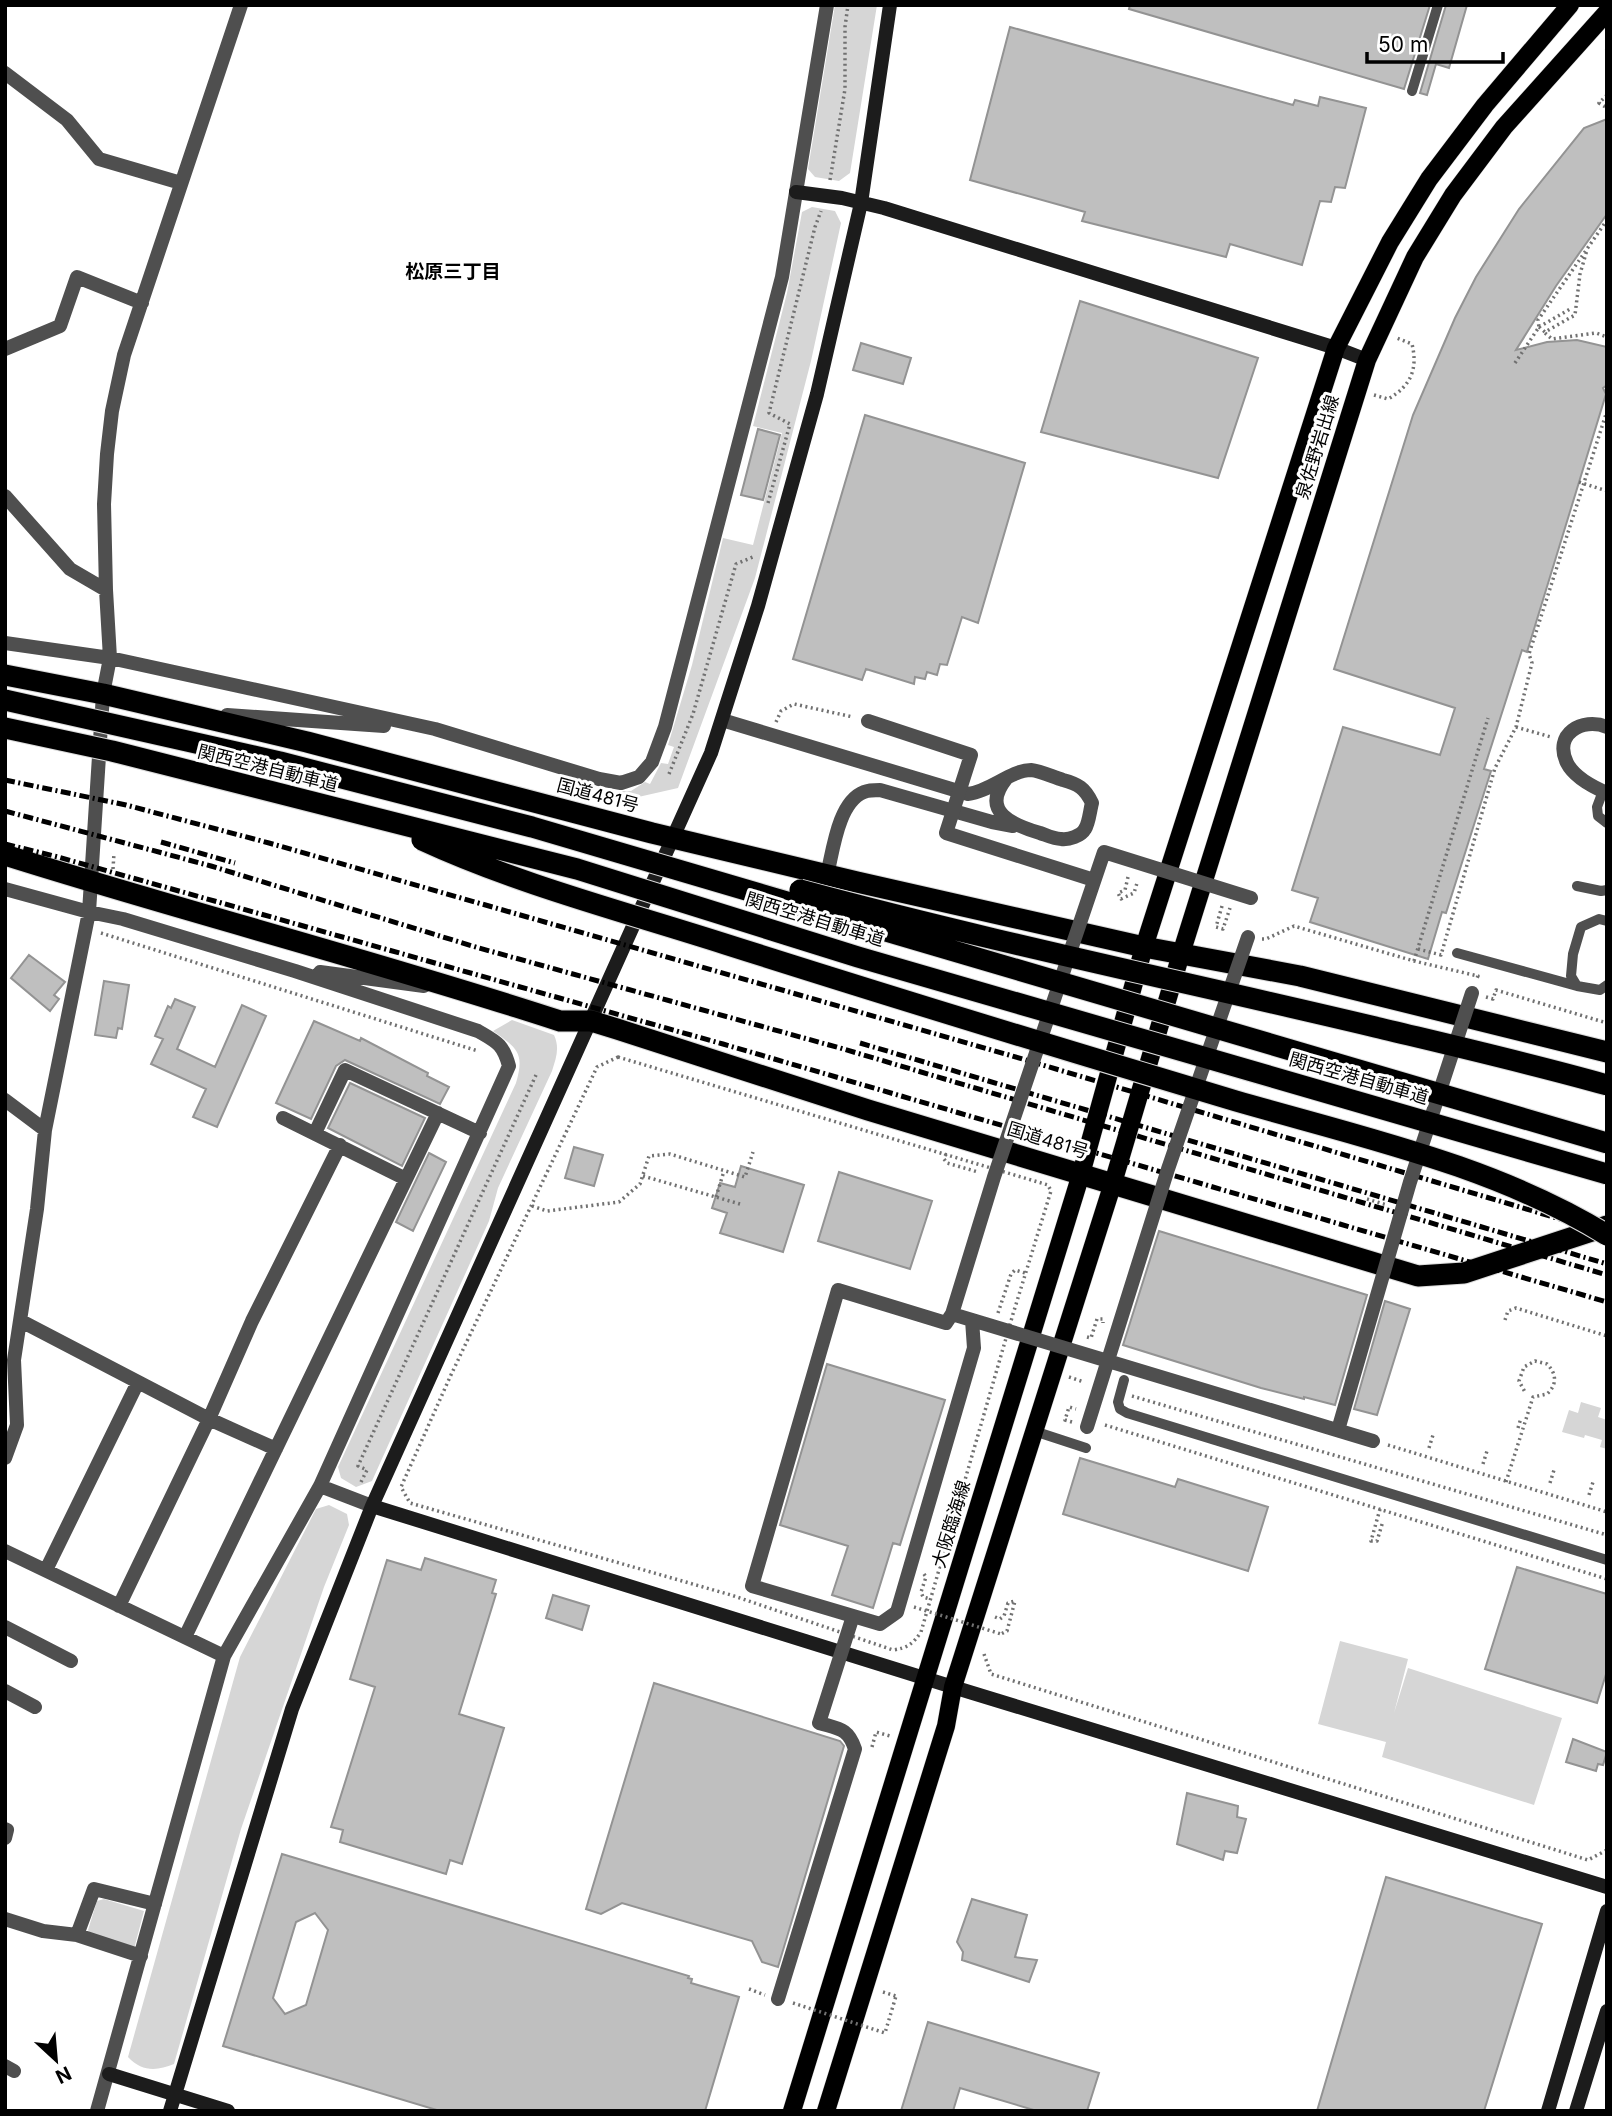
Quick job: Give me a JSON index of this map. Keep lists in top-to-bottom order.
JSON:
{
  "streets": {
    "highway": ["関西空港自動車道", "国道481号"],
    "main road": ["泉佐野岩出線", "大阪臨海線"]
  },
  "crossings": [
    ["泉佐野岩出線", "国道481号"],
    ["泉佐野岩出線", "大阪臨海線"],
    ["国道481号", "大阪臨海線"]
  ],
  "districts": ["松原三丁目"],
  "scale_bar": "50 m",
  "north": "bottom right"
}
